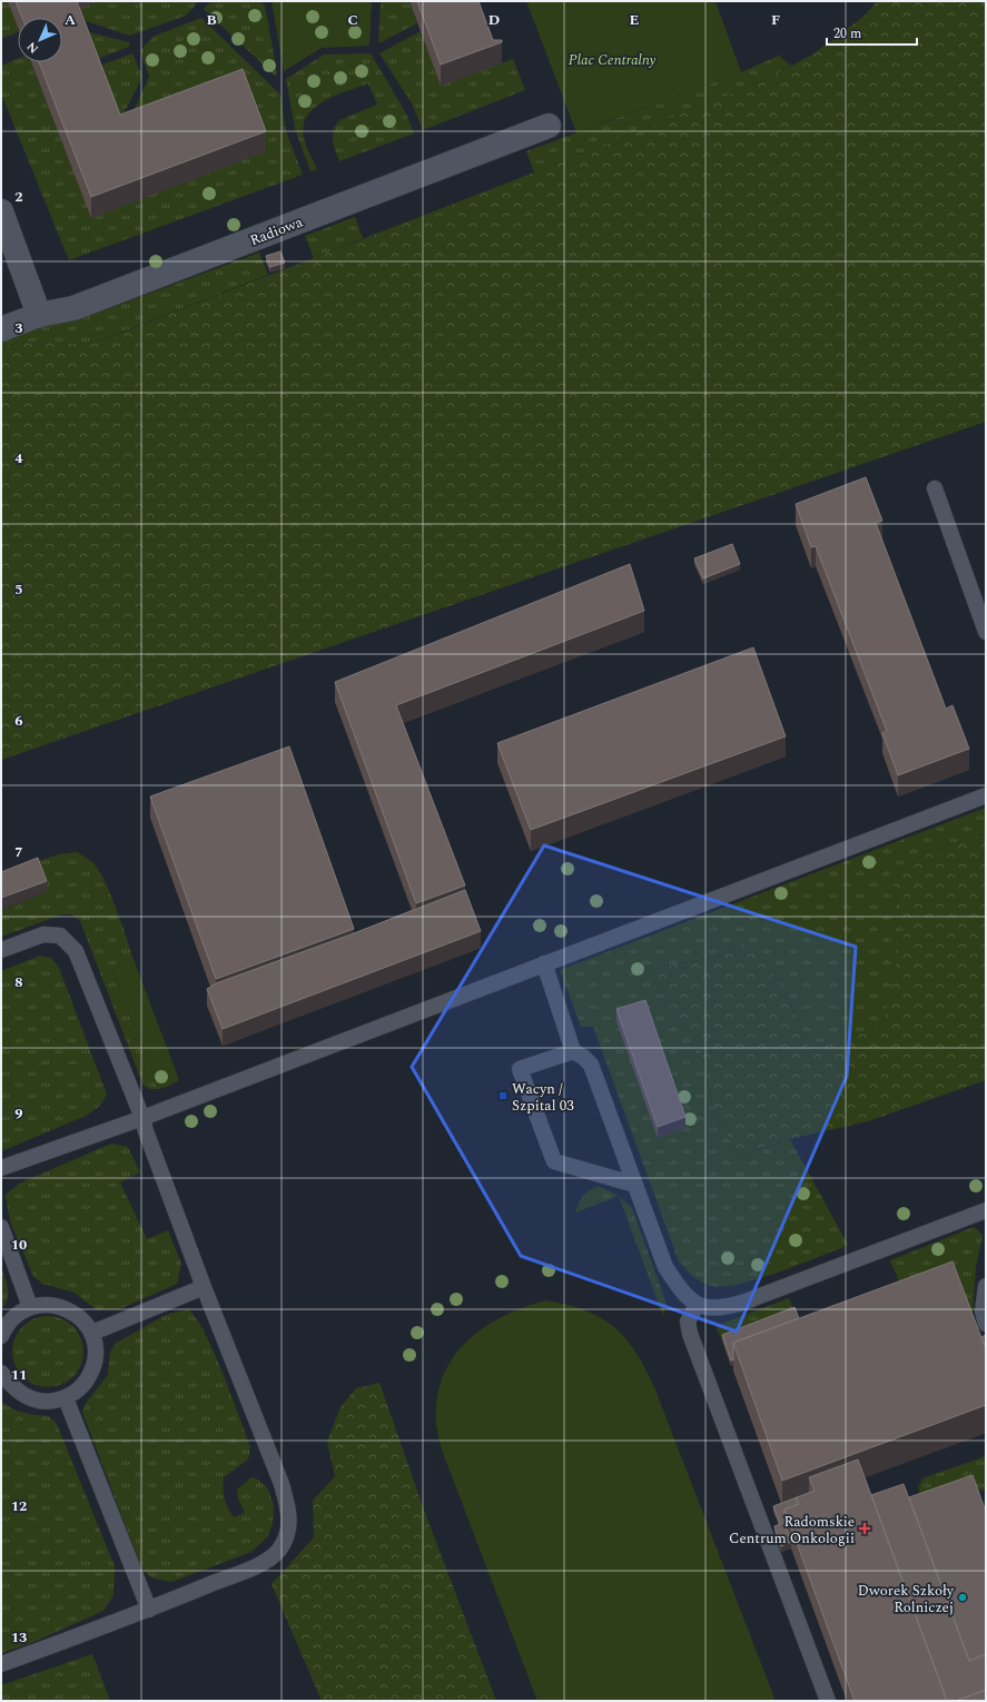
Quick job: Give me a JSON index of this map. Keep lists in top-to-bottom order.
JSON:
{
  "streets": {
    "street": ["Radiowa"]
  },
  "parks": ["Plac Centralny"],
  "places": {
    "transit": ["Wacyn / Szpital 03"],
    "health": ["Radomskie Centrum Onkologii"],
    "other": ["Dworek Szkoły Rolniczej"]
  },
  "scale_bar": "20 m",
  "north": "bottom left",
  "grid": {
    "columns": [
      "A",
      "B",
      "C",
      "D",
      "E",
      "F"
    ],
    "rows": [
      "2",
      "3",
      "4",
      "5",
      "6",
      "7",
      "8",
      "9",
      "10",
      "11",
      "12",
      "13"
    ]
  }
}
